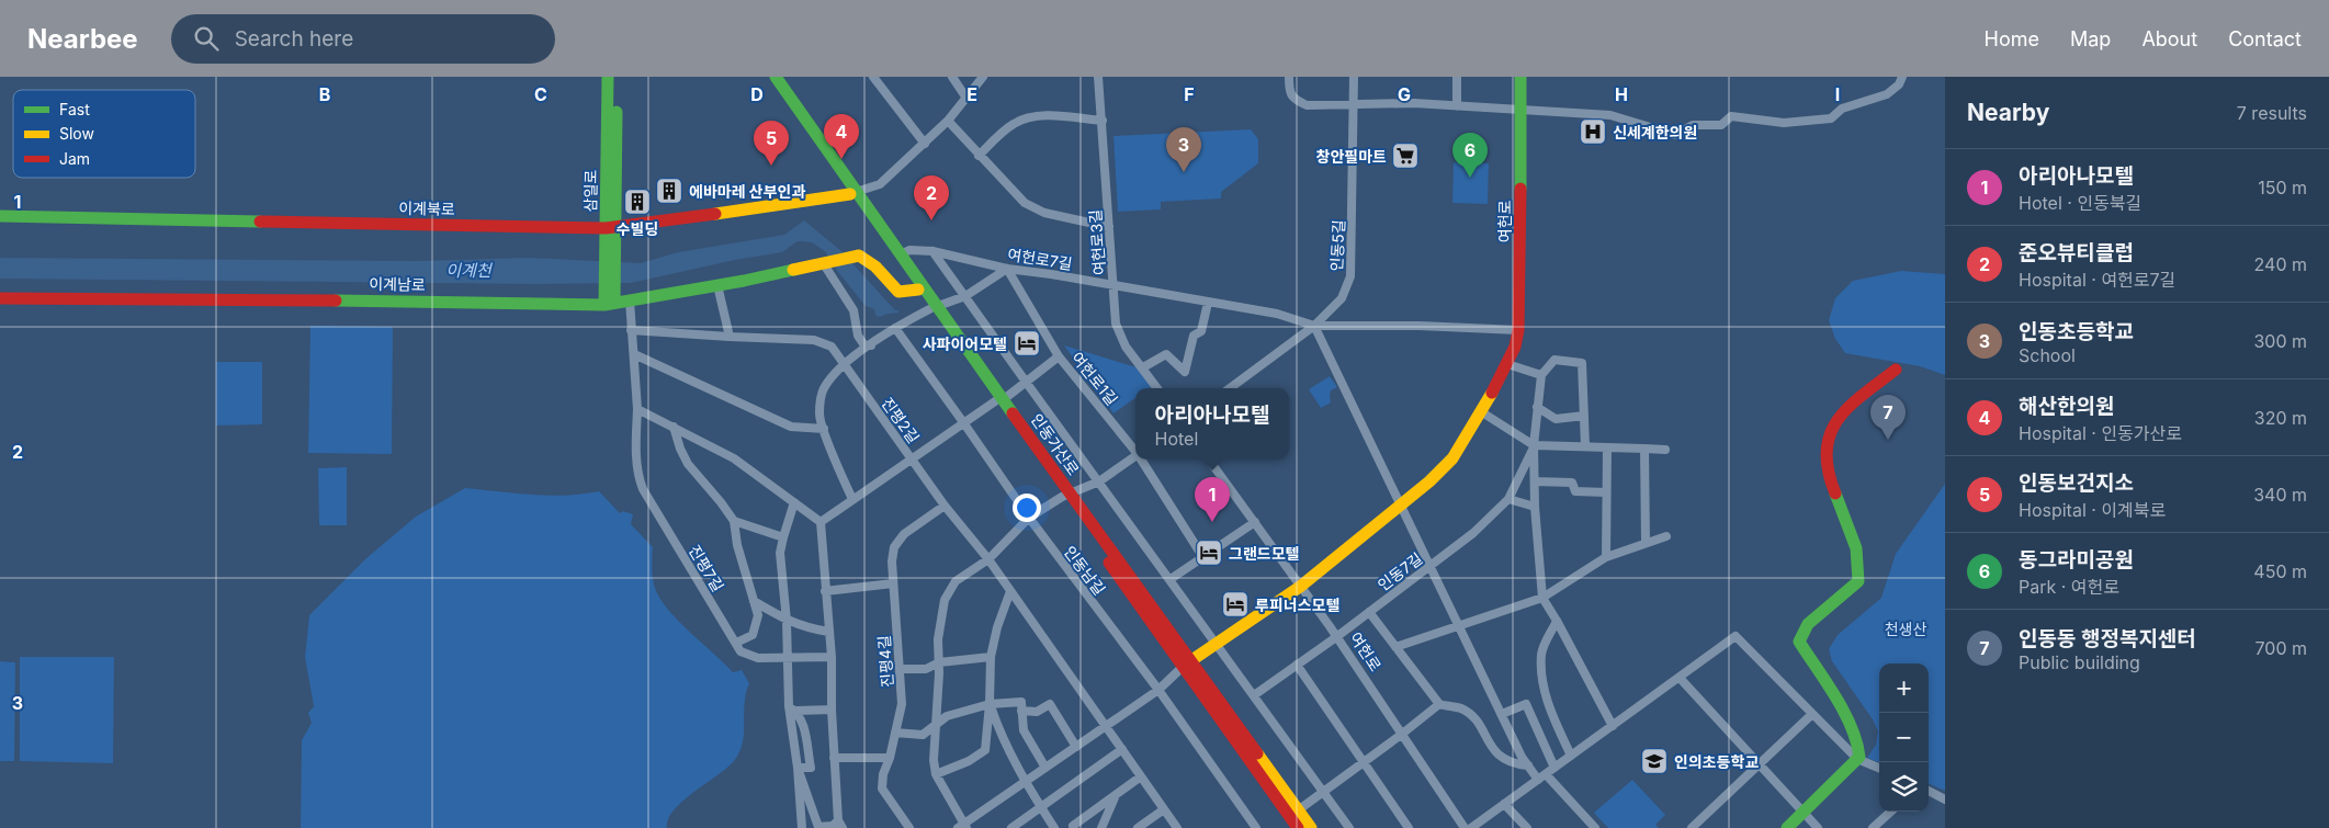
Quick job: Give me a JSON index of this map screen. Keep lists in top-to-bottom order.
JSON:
{
  "streets": {
    "street": [
      "삼일로",
      "이계북로",
      "여헌로",
      "여헌로3길",
      "인동5길",
      "여헌로7길",
      "이계남로",
      "여헌로1길",
      "진평2길",
      "인동가산로",
      "진평7길",
      "인동남길",
      "인동7길",
      "진평4길"
    ]
  },
  "crossings": [
    ["삼일로", "이계북로"],
    ["삼일로", "이계남로"],
    ["이계북로", "인동가산로"],
    ["여헌로", "여헌로7길"],
    ["여헌로", "인동가산로"],
    ["여헌로", "인동7길"],
    ["여헌로3길", "여헌로7길"],
    ["인동5길", "여헌로7길"],
    ["여헌로7길", "여헌로1길"],
    ["여헌로7길", "인동가산로"],
    ["이계남로", "인동가산로"],
    ["이계남로", "진평7길"],
    ["진평2길", "진평7길"],
    ["진평2길", "진평4길"]
  ],
  "water": ["이계천"],
  "parks": ["천생산"],
  "places": {
    "hospital": ["신세계한의원"],
    "supermarket": ["창안필마트"],
    "building": ["에바마레 산부인과", "수빌딩"],
    "hotel": ["사파이어모텔", "그랜드모텔", "루피너스모텔"],
    "school or university": ["인의초등학교"]
  },
  "legend": ["Fast", "Slow", "Jam"],
  "page": {
    "header": "Nearbee",
    "search": "Search here",
    "nav": [
      "Home",
      "Map",
      "About",
      "Contact"
    ],
    "heading": ["Nearby", "7 results"],
    "pins": [
      "4",
      "5",
      "3",
      "6",
      "2",
      "7",
      "1"
    ],
    "list": [
      {
        "mark": "1",
        "name": "아리아나모텔",
        "note": "Hotel · 인동북길",
        "value": "150 m"
      },
      {
        "mark": "2",
        "name": "준오뷰티클럽",
        "note": "Hospital · 여헌로7길",
        "value": "240 m"
      },
      {
        "mark": "3",
        "name": "인동초등학교",
        "note": "School",
        "value": "300 m"
      },
      {
        "mark": "4",
        "name": "해산한의원",
        "note": "Hospital · 인동가산로",
        "value": "320 m"
      },
      {
        "mark": "5",
        "name": "인동보건지소",
        "note": "Hospital · 이계북로",
        "value": "340 m"
      },
      {
        "mark": "6",
        "name": "동그라미공원",
        "note": "Park · 여헌로",
        "value": "450 m"
      },
      {
        "mark": "7",
        "name": "인동동 행정복지센터",
        "note": "Public building",
        "value": "700 m"
      }
    ],
    "popup": ["아리아나모텔", "Hotel"],
    "map_buttons": ["+", "−"]
  },
  "grid": {
    "columns": [
      "B",
      "C",
      "D",
      "E",
      "F",
      "G",
      "H",
      "I"
    ],
    "rows": ["1", "2", "3"]
  }
}
